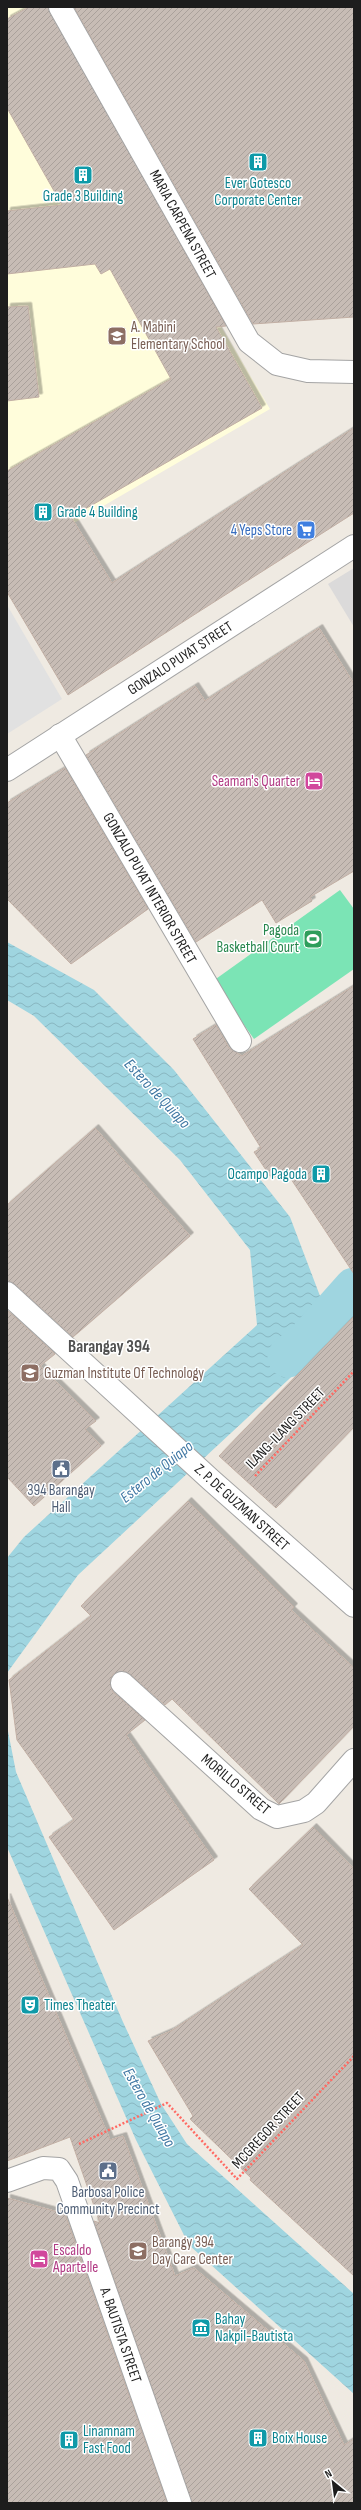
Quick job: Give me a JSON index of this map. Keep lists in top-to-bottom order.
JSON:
{
  "streets": {
    "street": [
      "MARIA CARPENA STREET",
      "GONZALO PUYAT STREET",
      "GONZALO PUYAT INTERIOR STREET",
      "Z. P. DE GUZMAN STREET",
      "MORILLO STREET",
      "A. BAUTISTA STREET"
    ],
    "path": ["ILANG-ILANG STREET", "MCGREGOR STREET"]
  },
  "crossings": [
    ["GONZALO PUYAT STREET", "GONZALO PUYAT INTERIOR STREET"],
    ["ILANG-ILANG STREET", "Z. P. DE GUZMAN STREET"]
  ],
  "districts": ["Barangay 394"],
  "water": ["Estero de Quiapo"],
  "places": {
    "building": [
      "Ever Gotesco Corporate Center",
      "Grade 3 Building",
      "Grade 4 Building",
      "Ocampo Pagoda",
      "Boix House",
      "Linamnam Fast Food"
    ],
    "school or university": ["A. Mabini Elementary School", "Guzman Institute Of Technology", "Barangy 394 Day Care Center"],
    "supermarket": ["4 Yeps Store"],
    "hotel": ["Seaman's Quarter", "Escaldo Apartelle"],
    "sports": ["Pagoda Basketball Court"],
    "public building": ["394 Barangay Hall", "Barbosa Police Community Precinct"],
    "theatre": ["Times Theater"],
    "museum": ["Bahay Nakpil-Bautista"]
  },
  "north": "top left"
}
